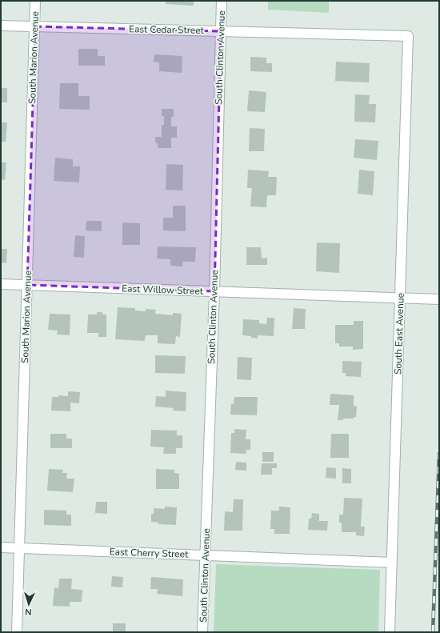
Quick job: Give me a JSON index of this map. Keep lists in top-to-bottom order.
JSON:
{
  "streets": {
    "street": [
      "East Cedar Street",
      "South Marion Avenue",
      "South Clinton Avenue",
      "East Willow Street",
      "South East Avenue",
      "East Cherry Street"
    ]
  },
  "crossings": [
    ["East Cedar Street", "South Marion Avenue"],
    ["East Cedar Street", "South Clinton Avenue"],
    ["East Cedar Street", "South East Avenue"],
    ["South Marion Avenue", "East Willow Street"],
    ["South Marion Avenue", "East Cherry Street"],
    ["South Clinton Avenue", "East Willow Street"],
    ["South Clinton Avenue", "East Cherry Street"],
    ["East Willow Street", "South East Avenue"],
    ["South East Avenue", "East Cherry Street"]
  ],
  "north": "bottom"
}
